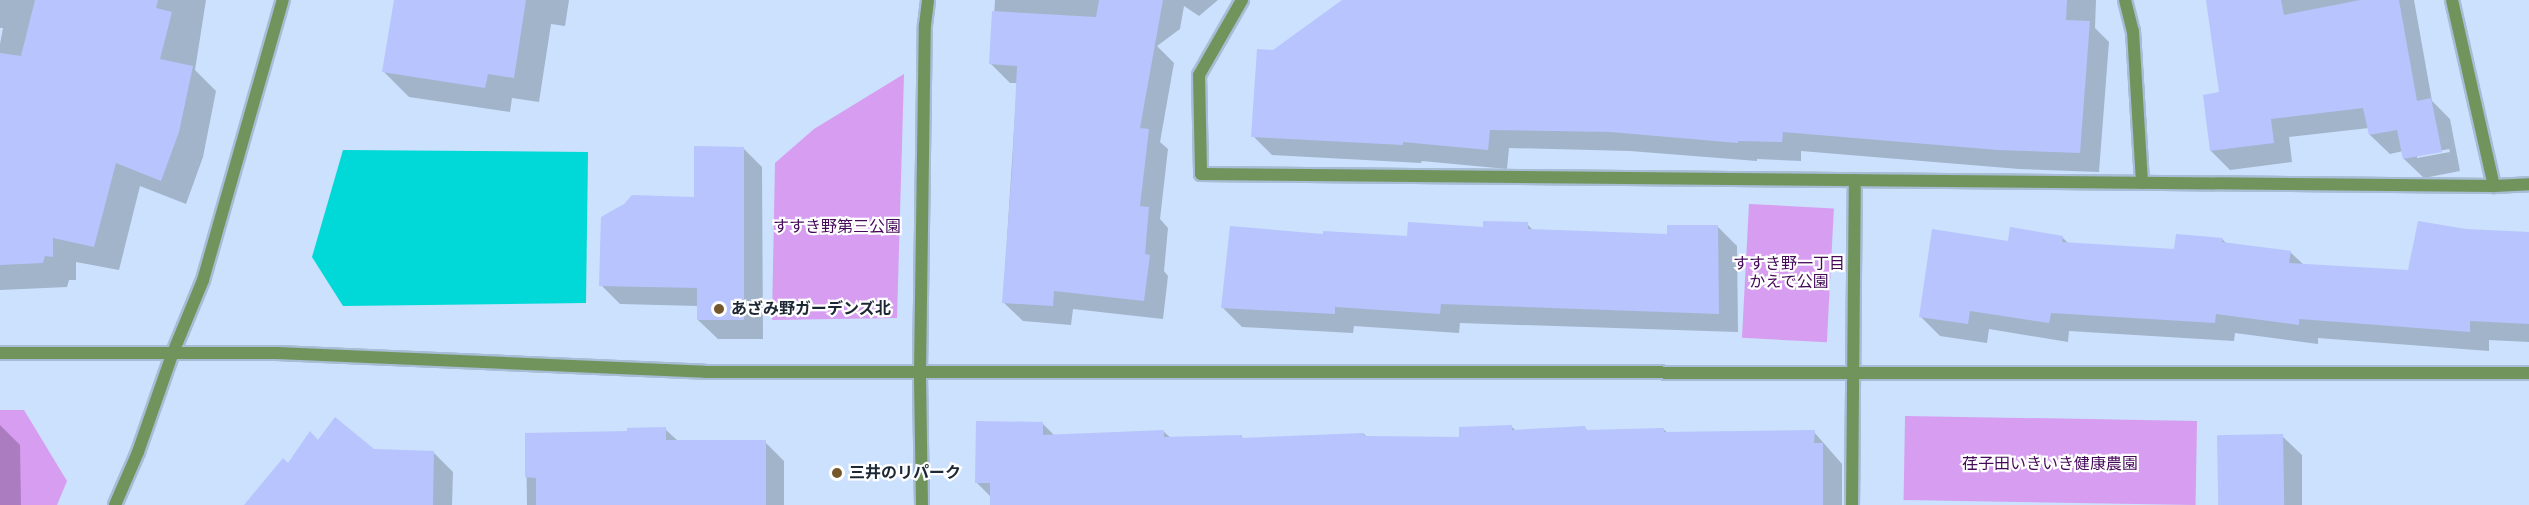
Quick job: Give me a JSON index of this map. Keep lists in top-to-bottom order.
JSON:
{
  "parks": ["すすき野第三公園", "すすき野一丁目 かえで公園", "荏子田いきいき健康農園"],
  "places": ["あざみ野ガーデンズ北", "三井のリパーク"]
}
